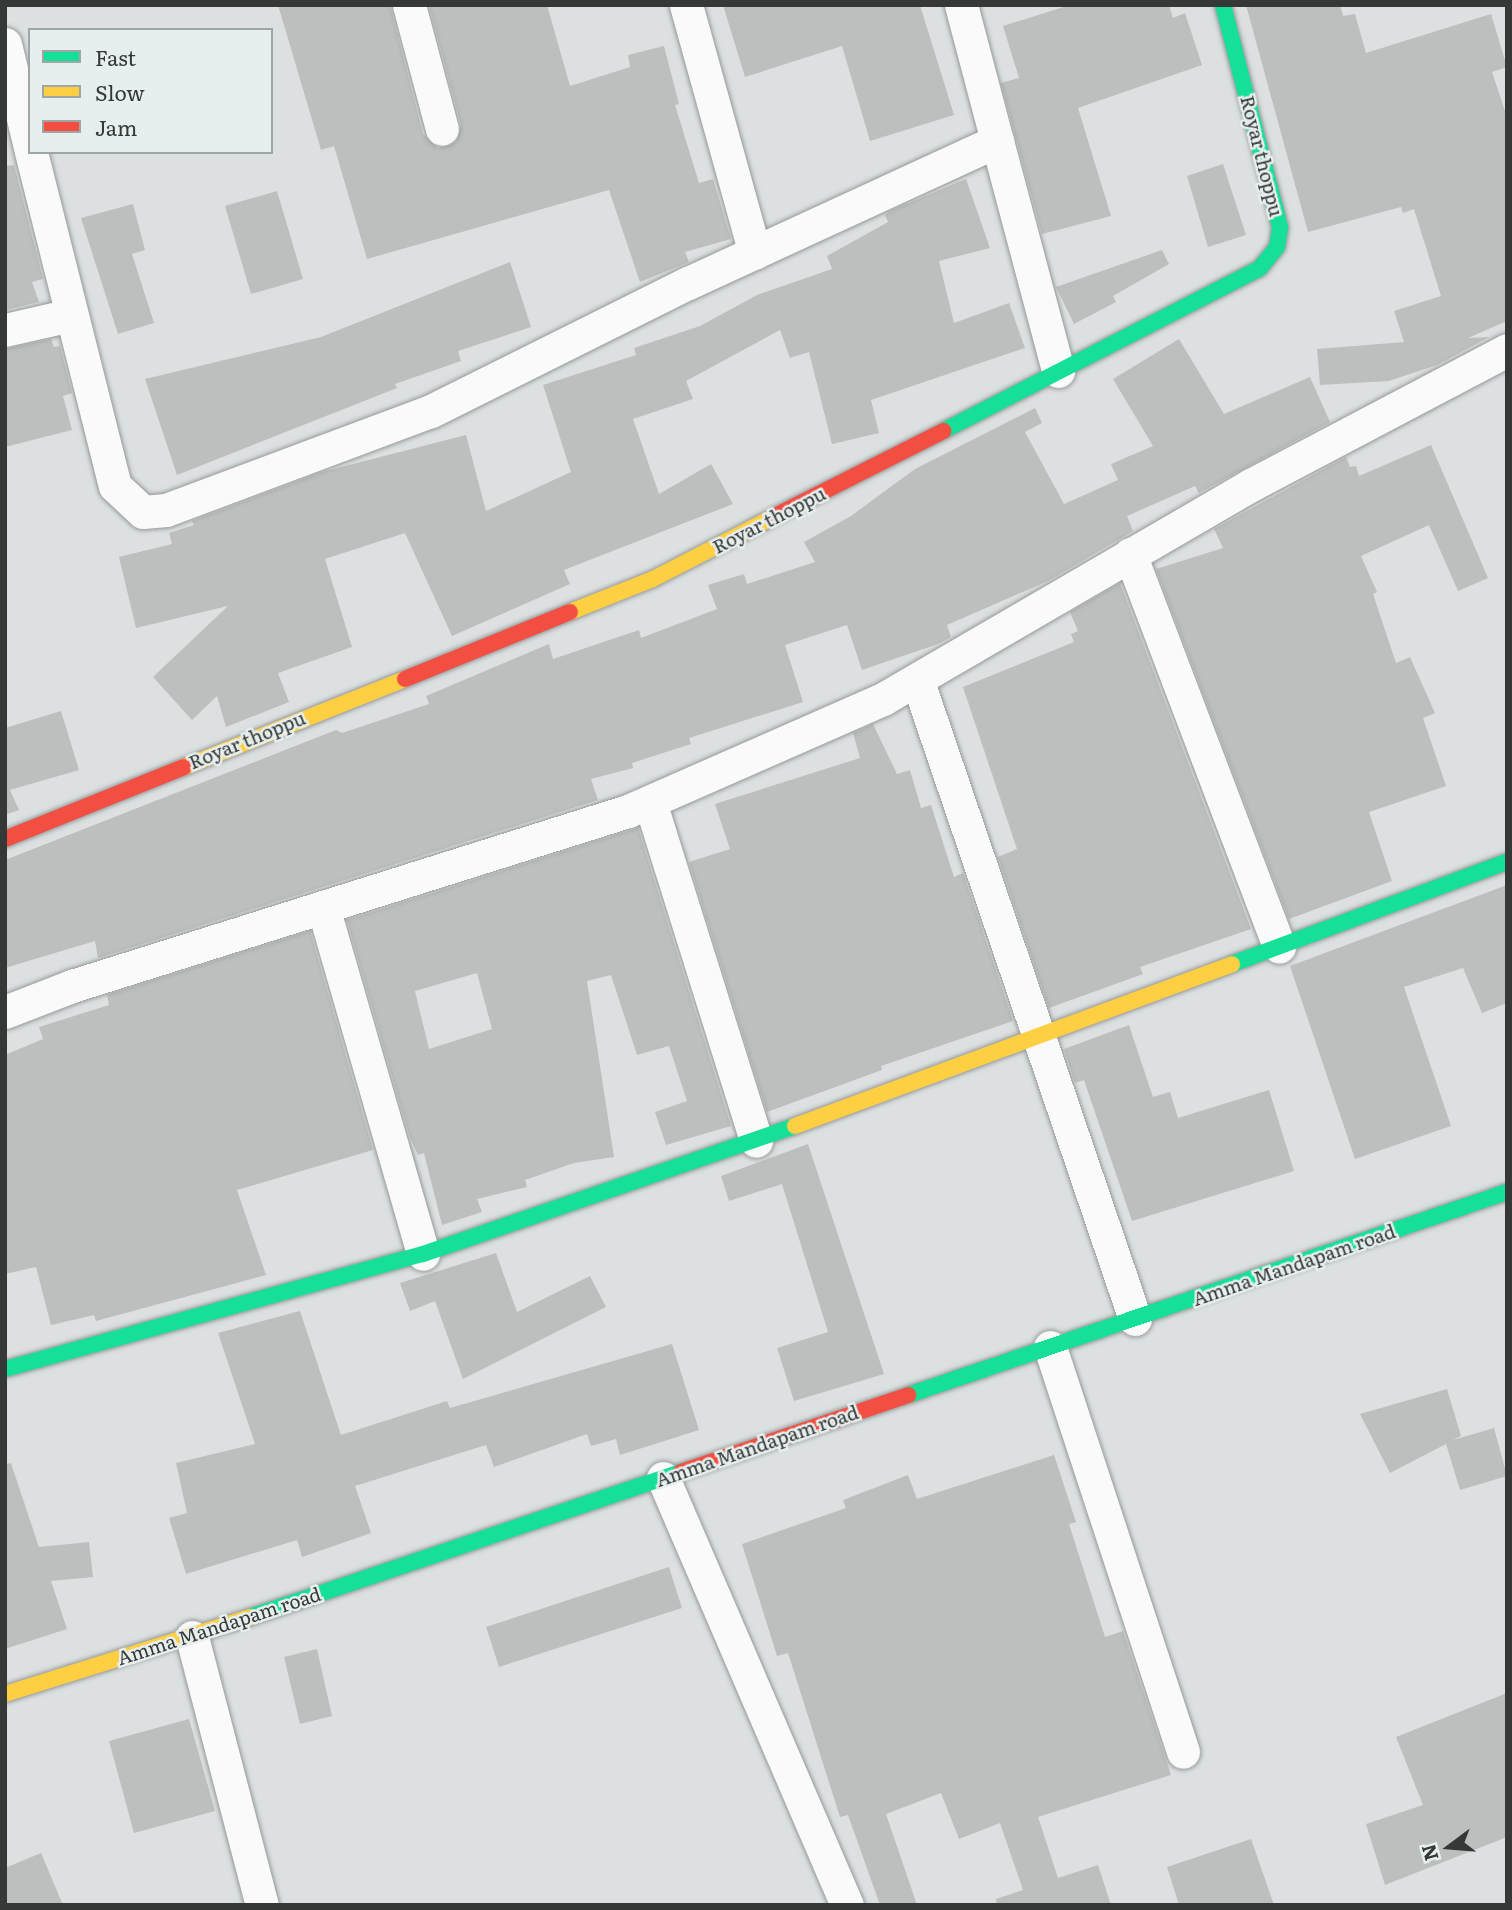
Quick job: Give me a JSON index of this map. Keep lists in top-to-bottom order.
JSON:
{
  "streets": {
    "street": ["Royar thoppu", "Amma Mandapam road"]
  },
  "legend": ["Fast", "Slow", "Jam"],
  "north": "left"
}
